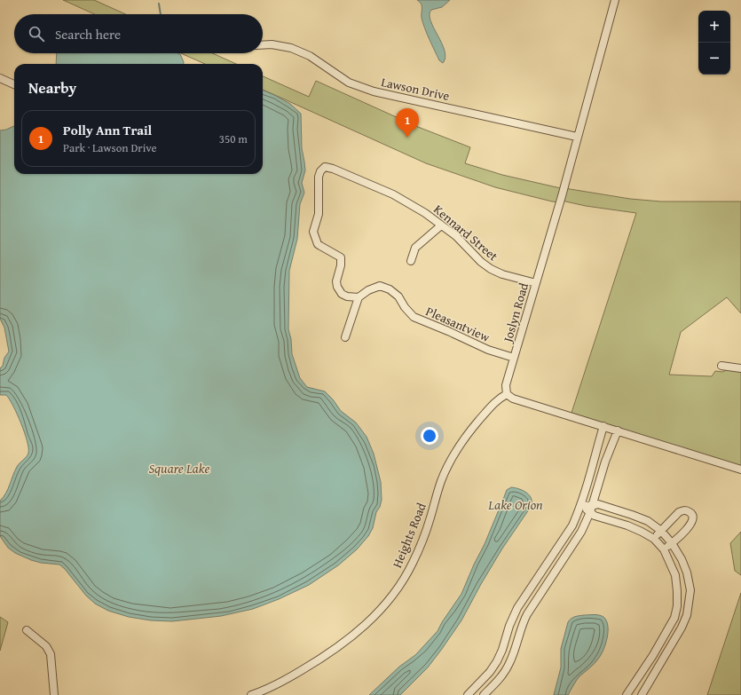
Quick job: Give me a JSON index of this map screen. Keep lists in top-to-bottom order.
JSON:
{
  "streets": {
    "street": [
      "Lawson Drive",
      "Kennard Street",
      "Joslyn Road",
      "Pleasantview",
      "Heights Road"
    ]
  },
  "crossings": [
    ["Lawson Drive", "Joslyn Road"],
    ["Kennard Street", "Joslyn Road"],
    ["Kennard Street", "Pleasantview"],
    ["Joslyn Road", "Pleasantview"],
    ["Joslyn Road", "Heights Road"]
  ],
  "water": ["Square Lake", "Lake Orion"],
  "page": {
    "map_buttons": ["+", "−"],
    "search": "Search here",
    "heading": "Nearby",
    "pins": "1",
    "list": [
      {
        "mark": "1",
        "name": "Polly Ann Trail",
        "note": "Park · Lawson Drive",
        "value": "350 m"
      }
    ]
  }
}
